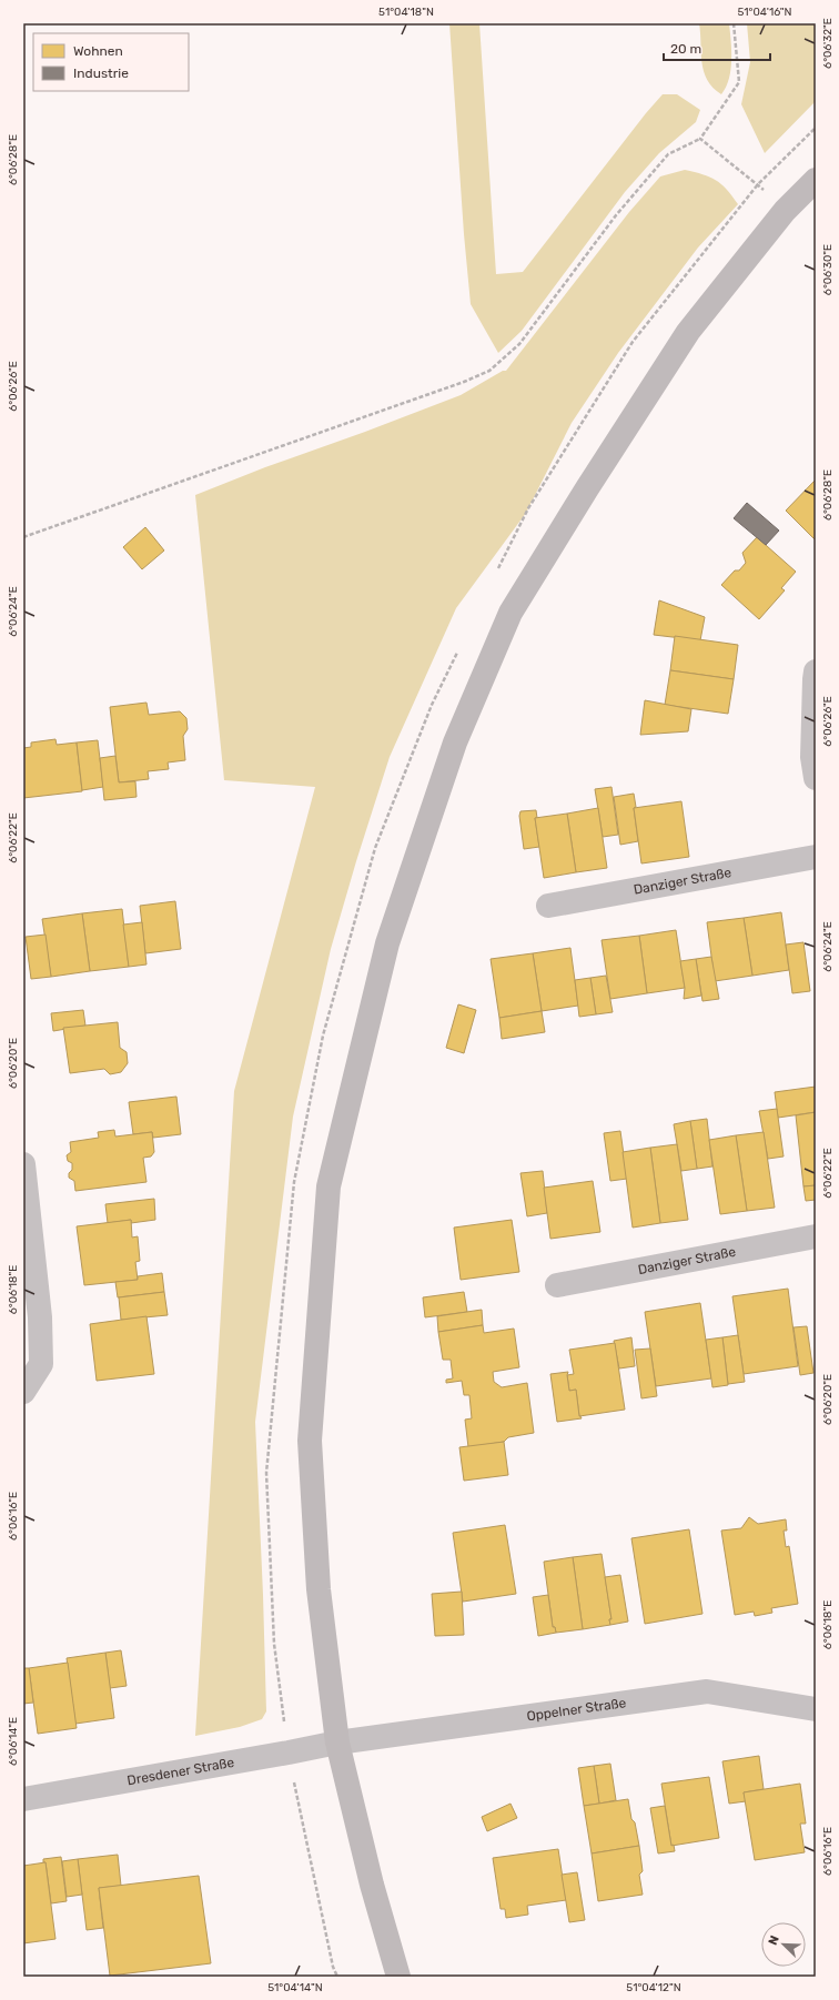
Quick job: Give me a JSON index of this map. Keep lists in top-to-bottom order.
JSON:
{
  "streets": {
    "street": ["Danziger Straße", "Oppelner Straße", "Dresdener Straße"]
  },
  "crossings": [
    ["Oppelner Straße", "Dresdener Straße"]
  ],
  "legend": ["Wohnen", "Industrie"],
  "scale_bar": "20 m",
  "north": "top left",
  "coordinates": [
    "51°04'18\"N",
    "51°04'16\"N",
    "6°06'32\"E",
    "6°06'28\"E",
    "6°06'30\"E",
    "6°06'26\"E",
    "6°06'24\"E",
    "6°06'22\"E",
    "6°06'20\"E",
    "6°06'18\"E",
    "6°06'16\"E",
    "6°06'14\"E",
    "51°04'14\"N",
    "51°04'12\"N"
  ]
}
